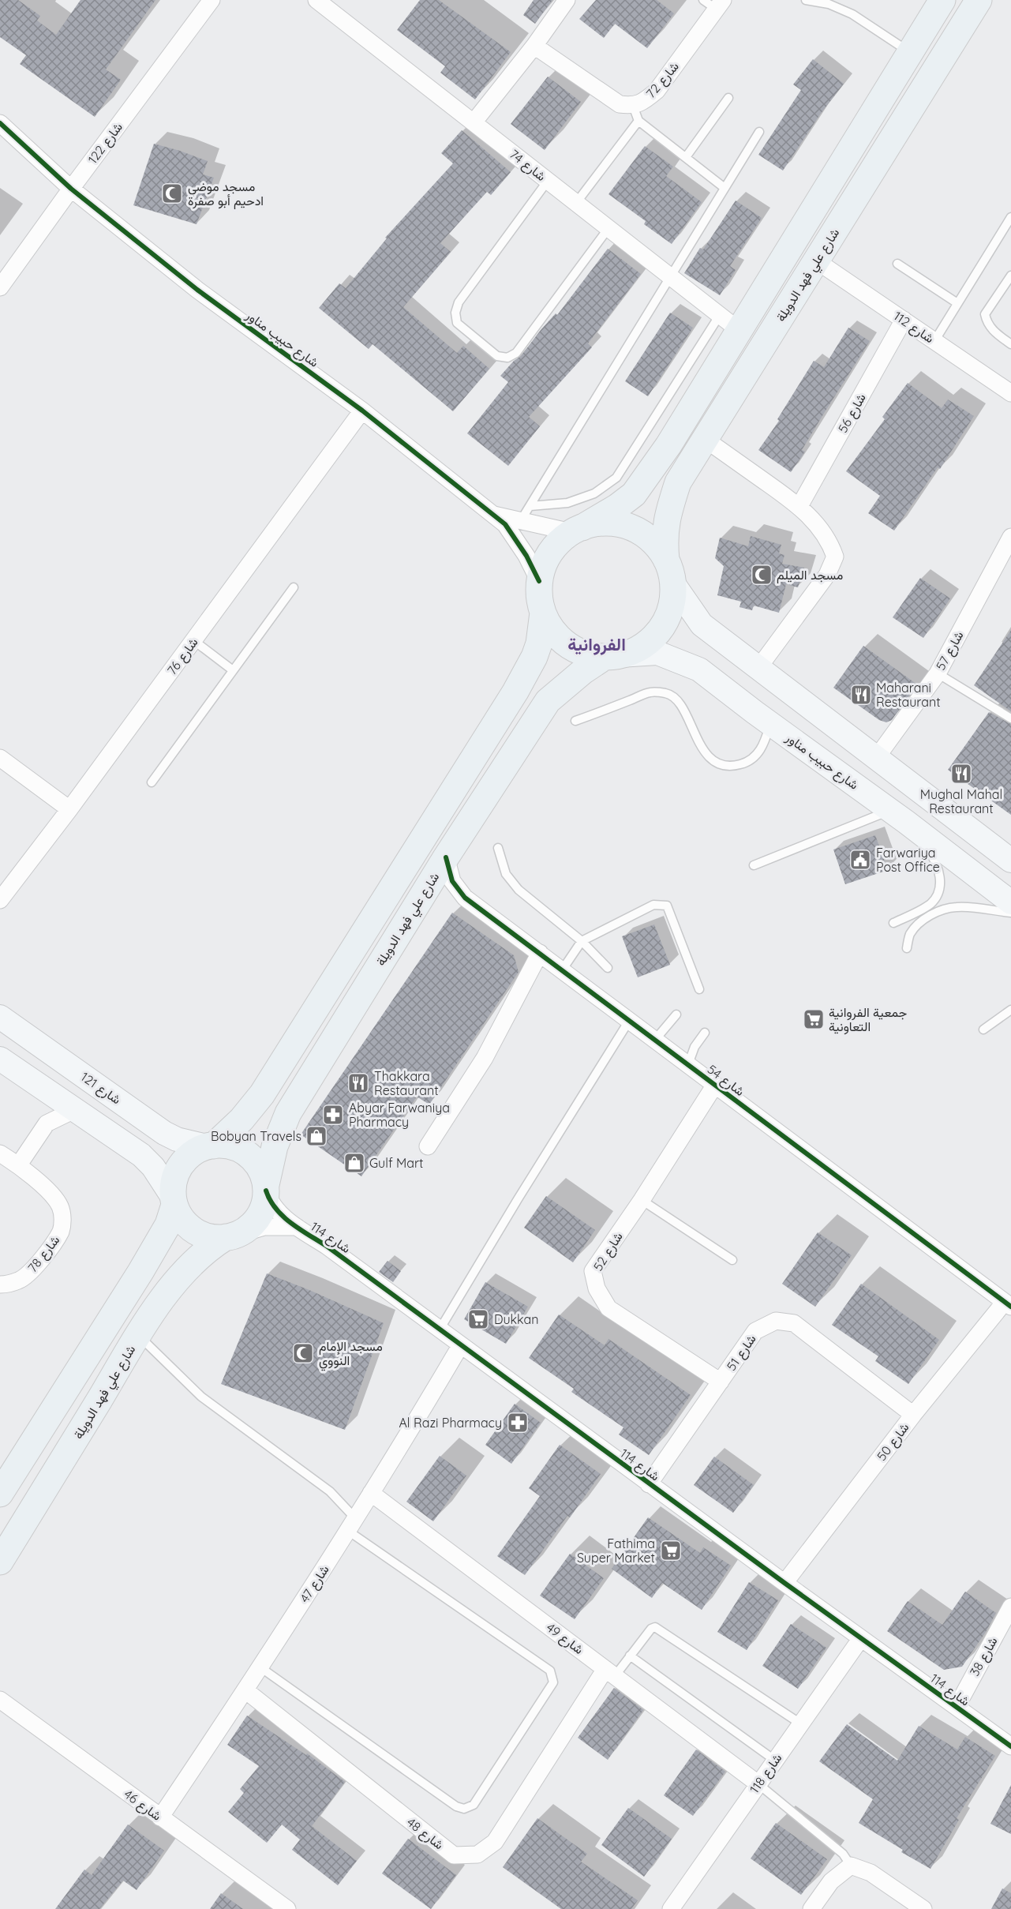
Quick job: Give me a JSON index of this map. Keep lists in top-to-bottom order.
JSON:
{
  "streets": {
    "main road": ["شارع علي فهد الدويلة"],
    "street": [
      "شارع 72",
      "شارع 122",
      "شارع 74",
      "شارع 112",
      "شارع حبيب مناور",
      "شارع 56",
      "شارع 57",
      "شارع 76",
      "شارع 54",
      "شارع 121",
      "شارع 114",
      "شارع 52",
      "شارع 78",
      "شارع 51",
      "شارع 50",
      "شارع 47",
      "شارع 49",
      "شارع 38",
      "شارع 118",
      "شارع 46",
      "شارع 48"
    ]
  },
  "crossings": [
    ["شارع 122", "شارع حبيب مناور"],
    ["شارع علي فهد الدويلة", "شارع 112"],
    ["شارع علي فهد الدويلة", "شارع حبيب مناور"],
    ["شارع علي فهد الدويلة", "شارع 54"],
    ["شارع علي فهد الدويلة", "شارع 121"],
    ["شارع علي فهد الدويلة", "شارع 114"],
    ["شارع 112", "شارع 56"],
    ["شارع حبيب مناور", "شارع 76"],
    ["شارع 54", "شارع 52"],
    ["شارع 54", "شارع 50"],
    ["شارع 121", "شارع 114"],
    ["شارع 114", "شارع 51"],
    ["شارع 114", "شارع 50"],
    ["شارع 114", "شارع 47"],
    ["شارع 114", "شارع 38"],
    ["شارع 114", "شارع 118"],
    ["شارع 52", "شارع 51"],
    ["شارع 51", "شارع 50"],
    ["شارع 47", "شارع 49"],
    ["شارع 47", "شارع 46"],
    ["شارع 47", "شارع 48"],
    ["شارع 49", "شارع 118"],
    ["شارع 49", "شارع 48"]
  ],
  "districts": ["الفروانية"],
  "places": {
    "mosque": ["مسجد موضي ادحيم أبو صفرة", "مسجد الميلم", "مسجد الإمام النووي"],
    "restaurant": ["Maharani Restaurant", "Mughal Mahal Restaurant", "Thakkara Restaurant"],
    "public building": ["Farwariya Post Office"],
    "supermarket": ["جمعية الفروانية التعاونية", "Dukkan", "Fathima Super Market"],
    "pharmacy": ["Abyar Farwaniya Pharmacy", "Al Razi Pharmacy"],
    "shop": ["Bobyan Travels", "Gulf Mart"]
  }
}
